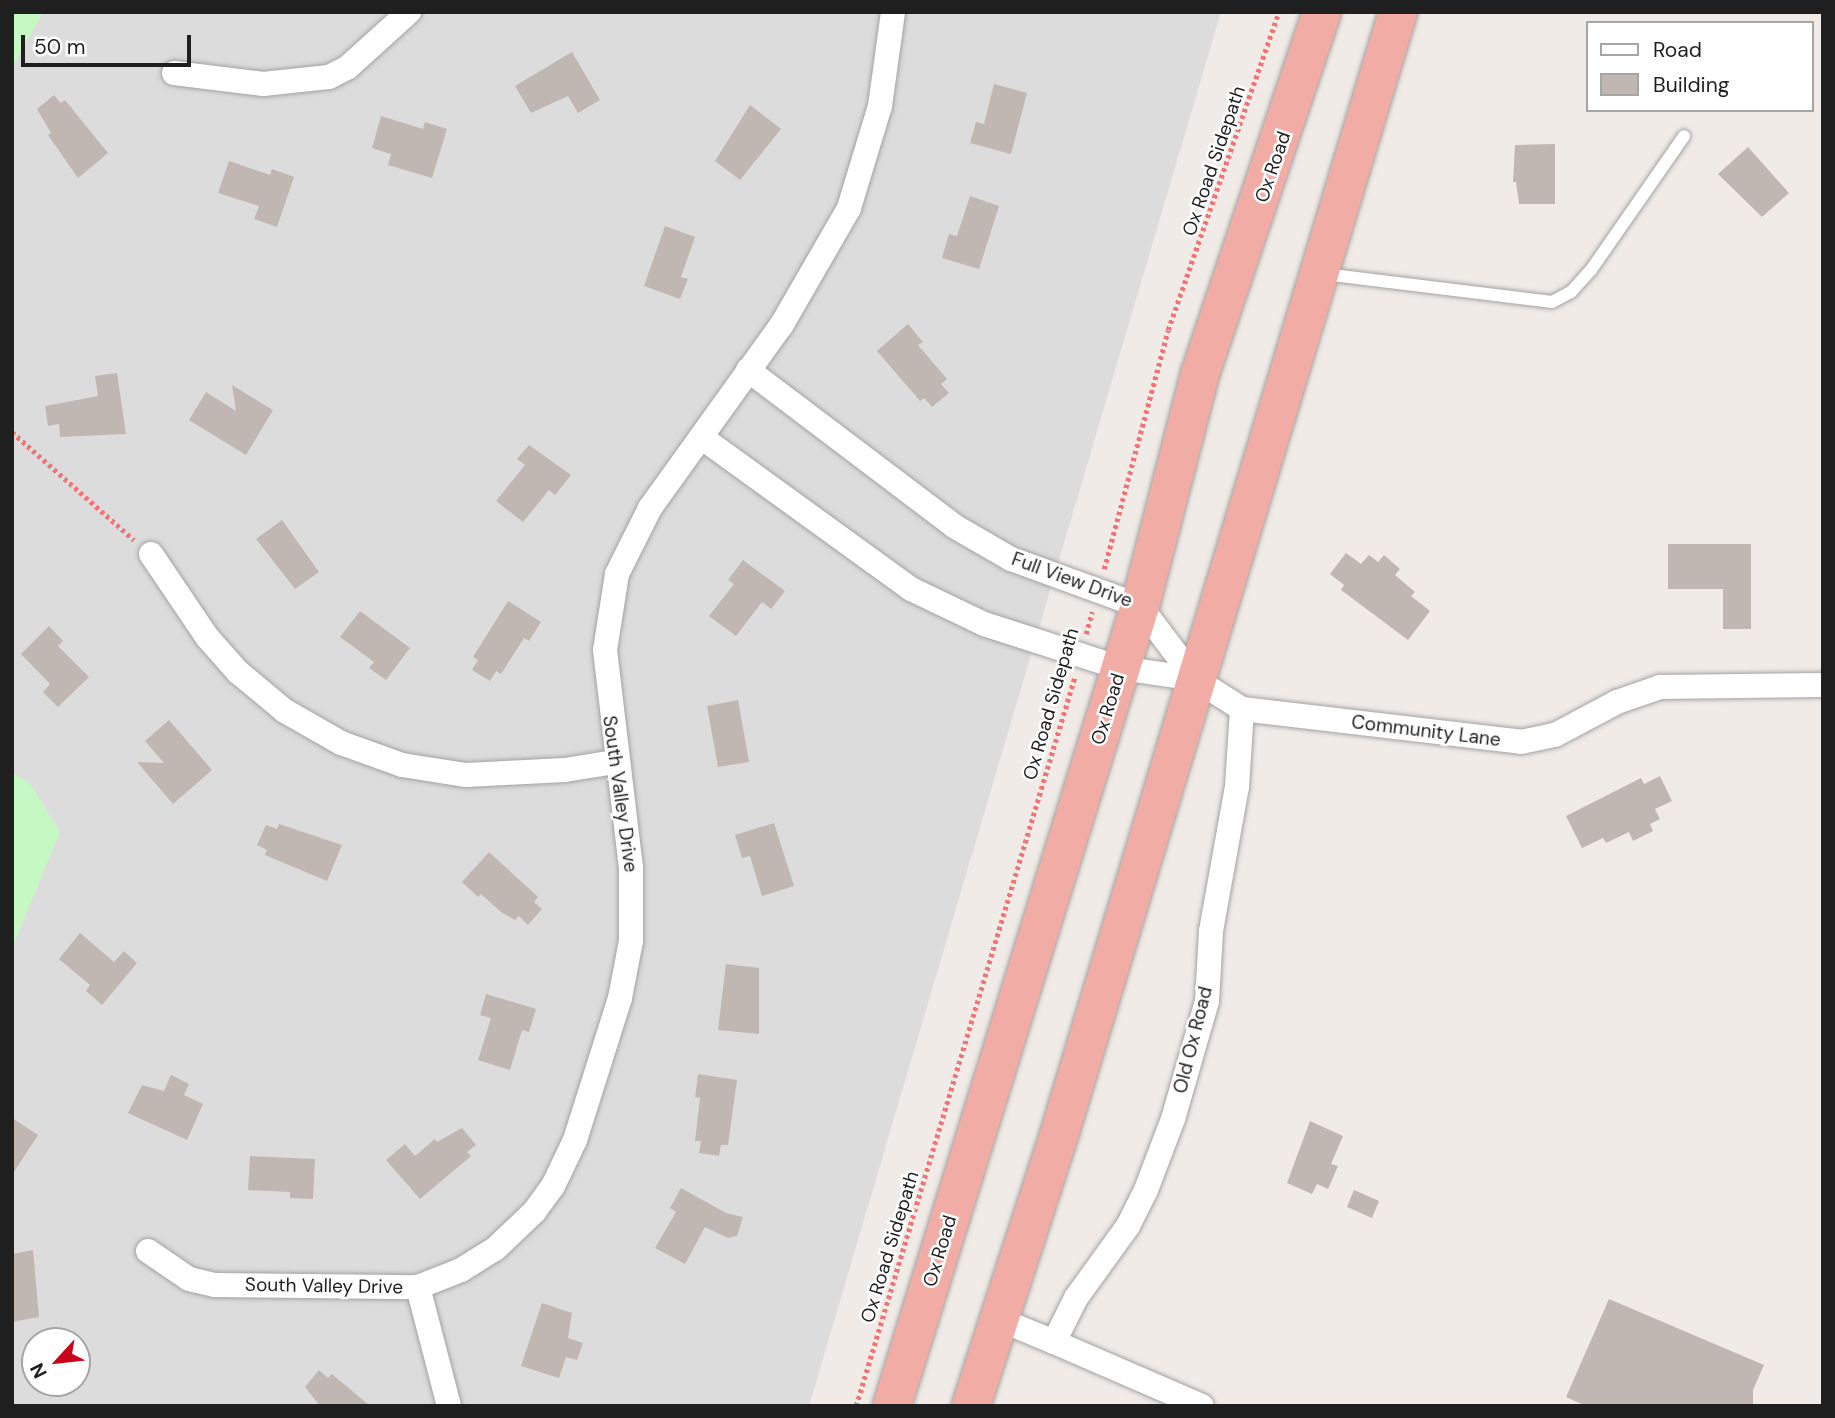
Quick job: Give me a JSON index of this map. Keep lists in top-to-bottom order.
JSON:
{
  "streets": {
    "highway": ["Ox Road"],
    "street": [
      "Full View Drive",
      "Community Lane",
      "South Valley Drive",
      "Old Ox Road"
    ],
    "path": ["Ox Road Sidepath"]
  },
  "crossings": [
    ["Ox Road Sidepath", "Full View Drive"],
    ["Ox Road", "Full View Drive"],
    ["Full View Drive", "Community Lane"],
    ["Full View Drive", "South Valley Drive"],
    ["Community Lane", "Old Ox Road"]
  ],
  "legend": ["Road", "Building"],
  "scale_bar": "50 m",
  "north": "bottom left"
}
